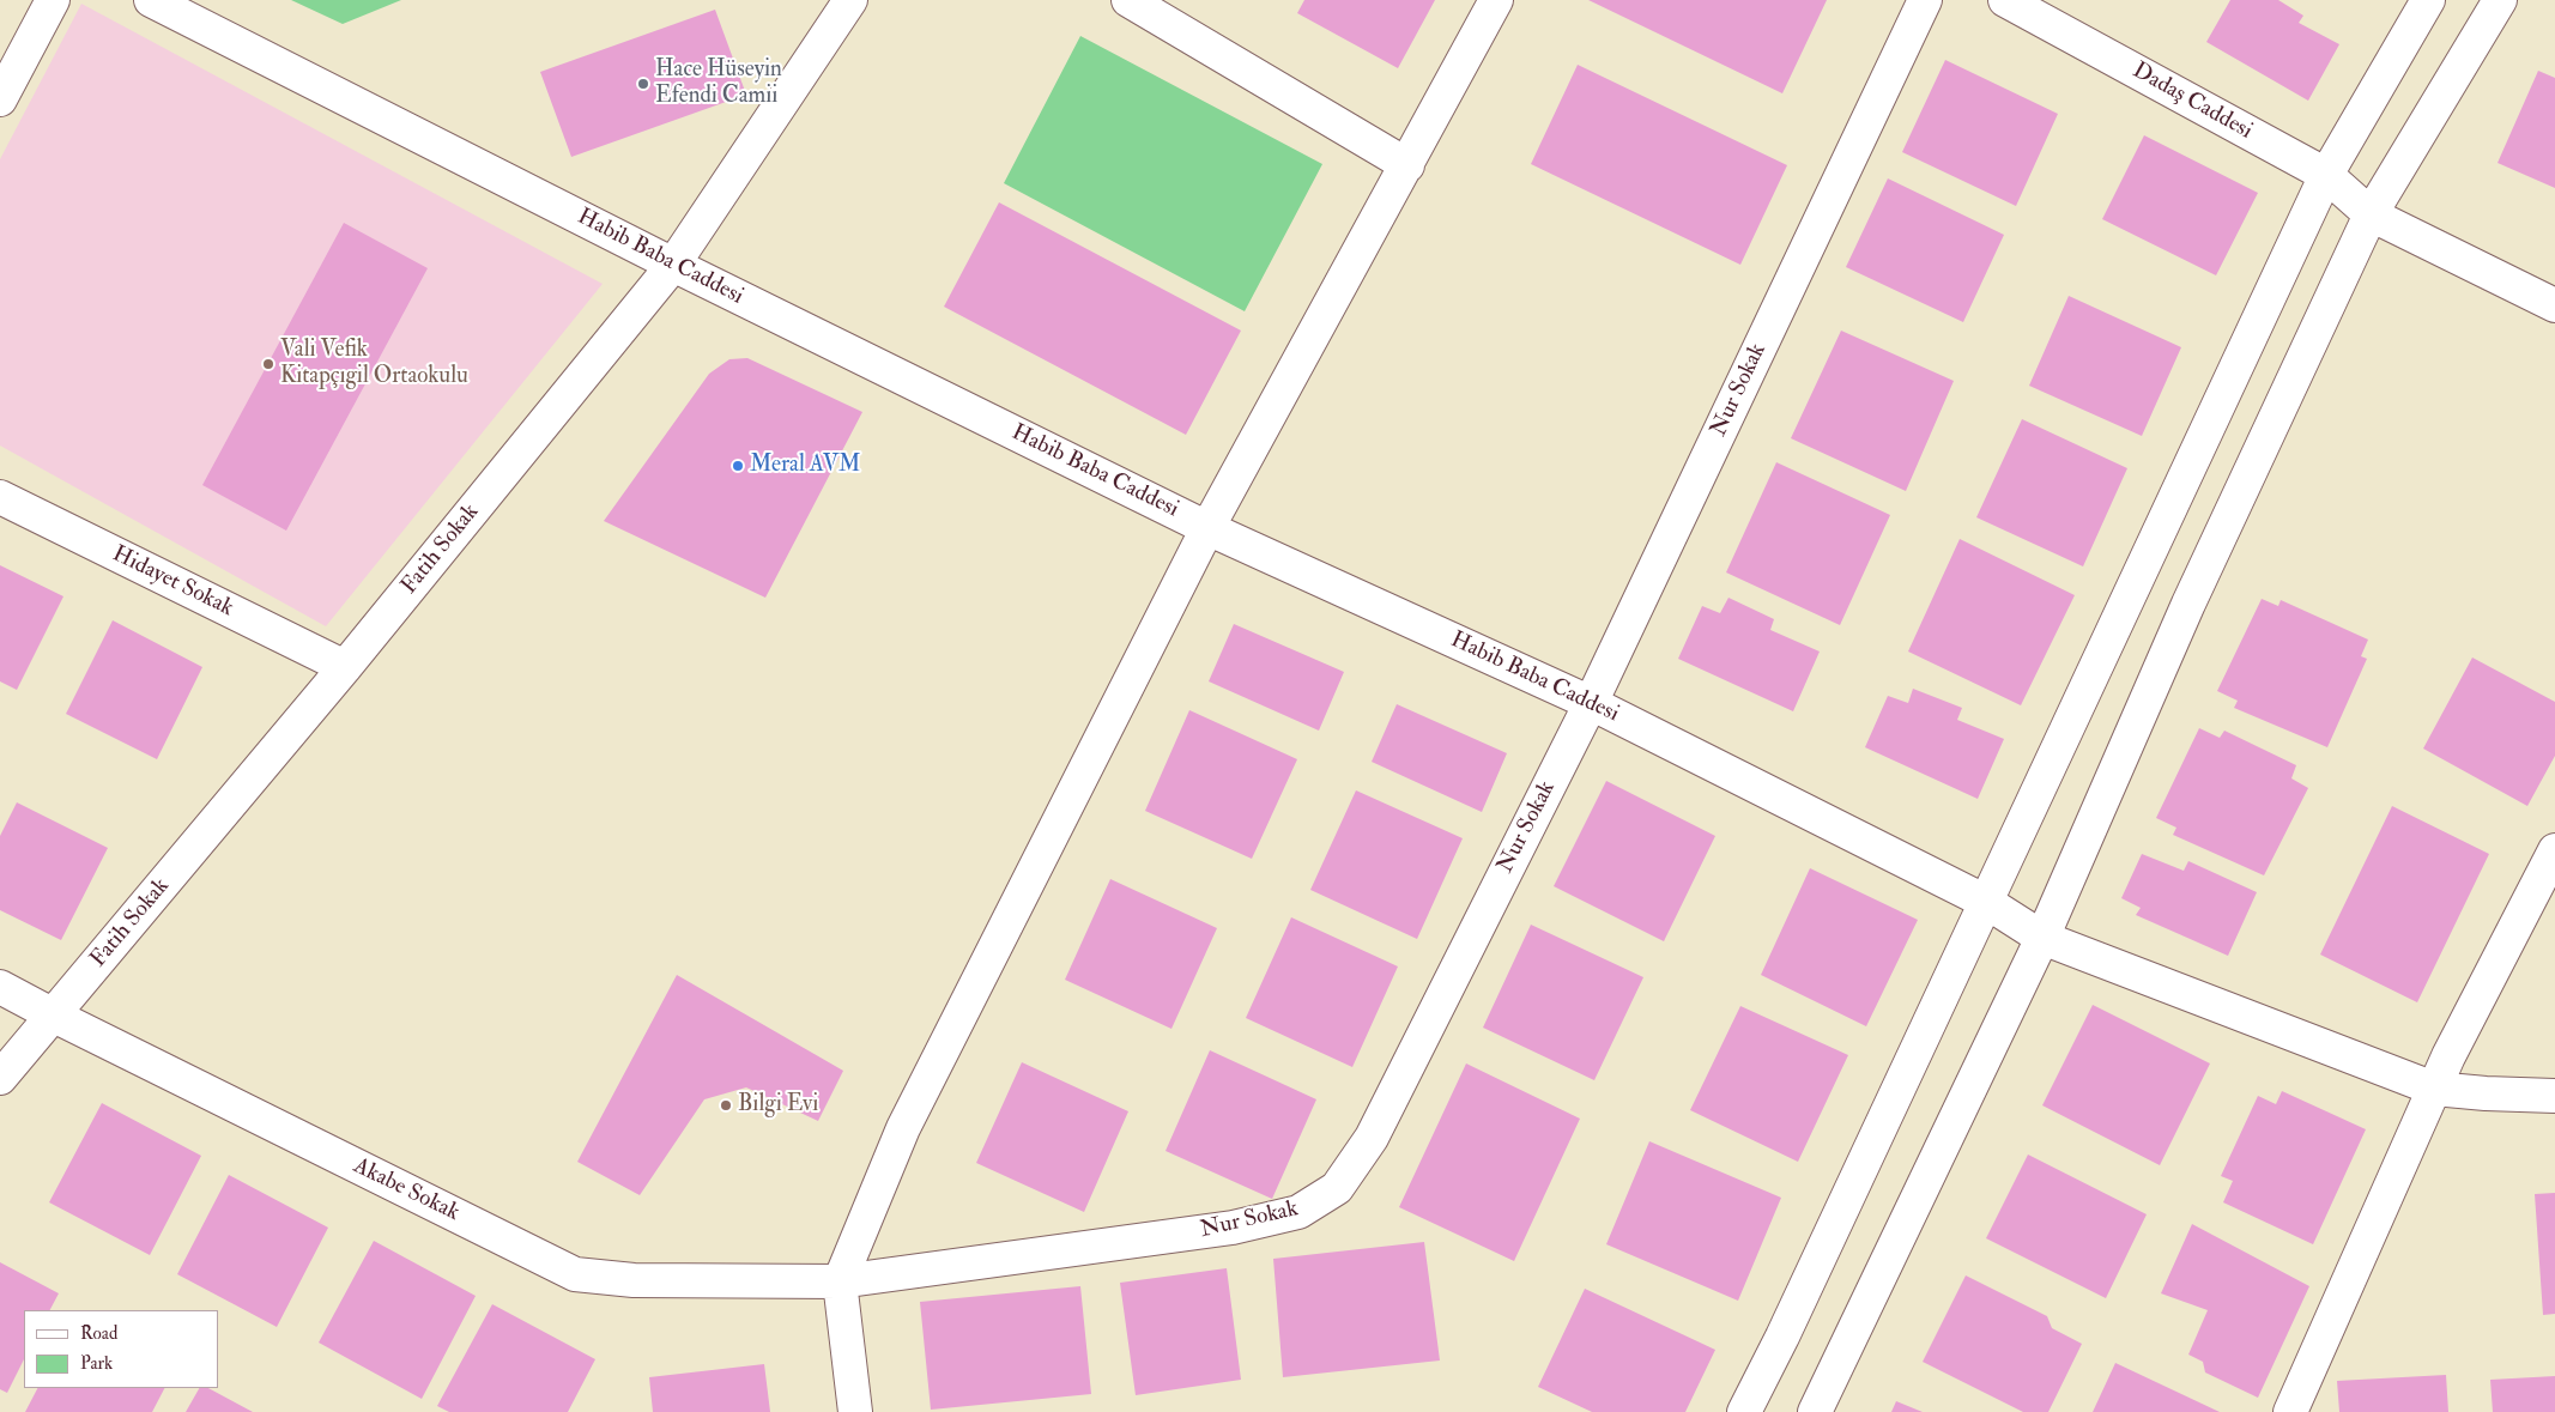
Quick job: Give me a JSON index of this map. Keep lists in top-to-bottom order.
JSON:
{
  "streets": {
    "street": [
      "Dadaş Caddesi",
      "Habib Baba Caddesi",
      "Nur Sokak",
      "Fatih Sokak",
      "Hidayet Sokak",
      "Akabe Sokak"
    ]
  },
  "crossings": [
    ["Habib Baba Caddesi", "Nur Sokak"],
    ["Habib Baba Caddesi", "Fatih Sokak"],
    ["Nur Sokak", "Akabe Sokak"],
    ["Fatih Sokak", "Hidayet Sokak"],
    ["Fatih Sokak", "Akabe Sokak"]
  ],
  "places": [
    "Hace Hüseyin Efendi Camii",
    "Vali Vefik Kitapçıgil Ortaokulu",
    "Meral AVM",
    "Bilgi Evi"
  ],
  "legend": ["Road", "Park"]
}
